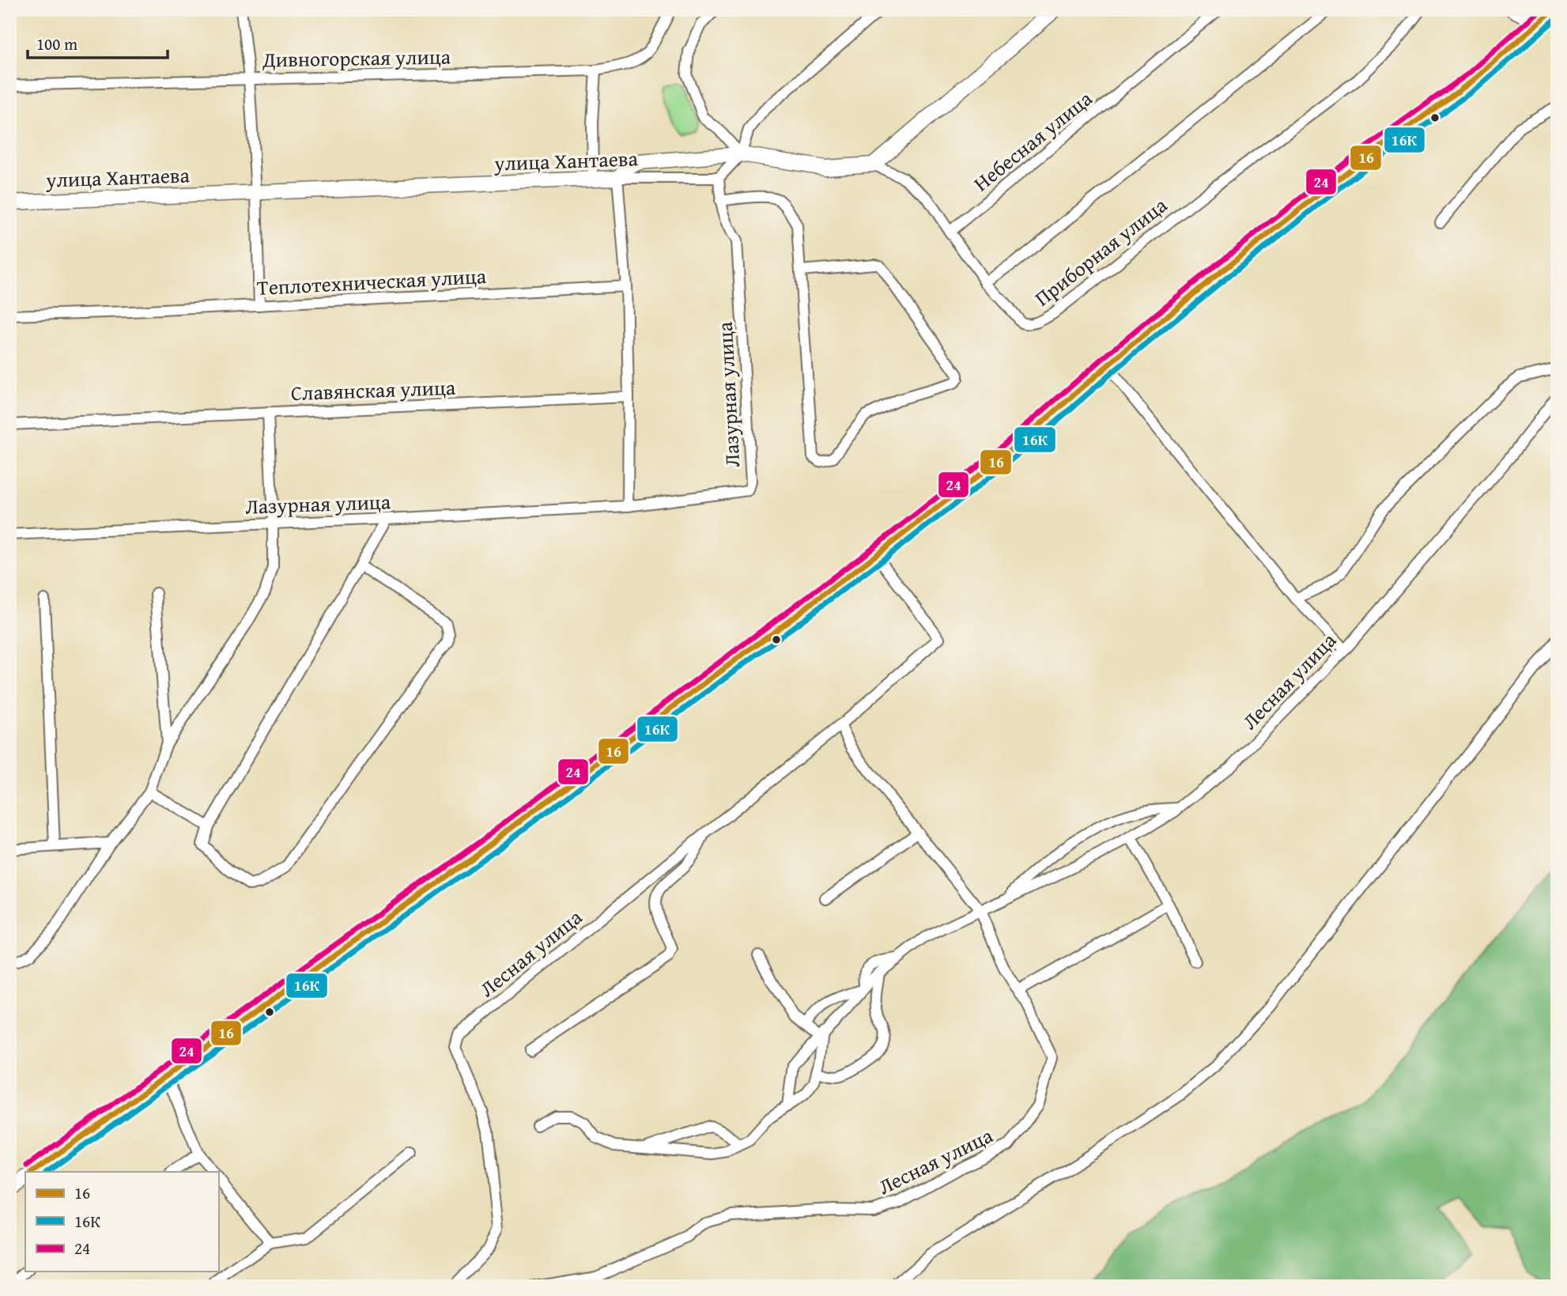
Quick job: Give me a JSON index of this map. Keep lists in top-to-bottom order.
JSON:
{
  "streets": {
    "street": [
      "Дивногорская улица",
      "Небесная улица",
      "улица Хантаева",
      "Приборная улица",
      "Теплотехническая улица",
      "Славянская улица",
      "Лазурная улица",
      "Лесная улица"
    ]
  },
  "crossings": [
    ["Небесная улица", "Приборная улица"],
    ["улица Хантаева", "Лазурная улица"]
  ],
  "lines": ["transit line 16", "transit line 24", "transit line 16К"],
  "legend": ["16", "16К", "24"],
  "scale_bar": "100 m"
}
